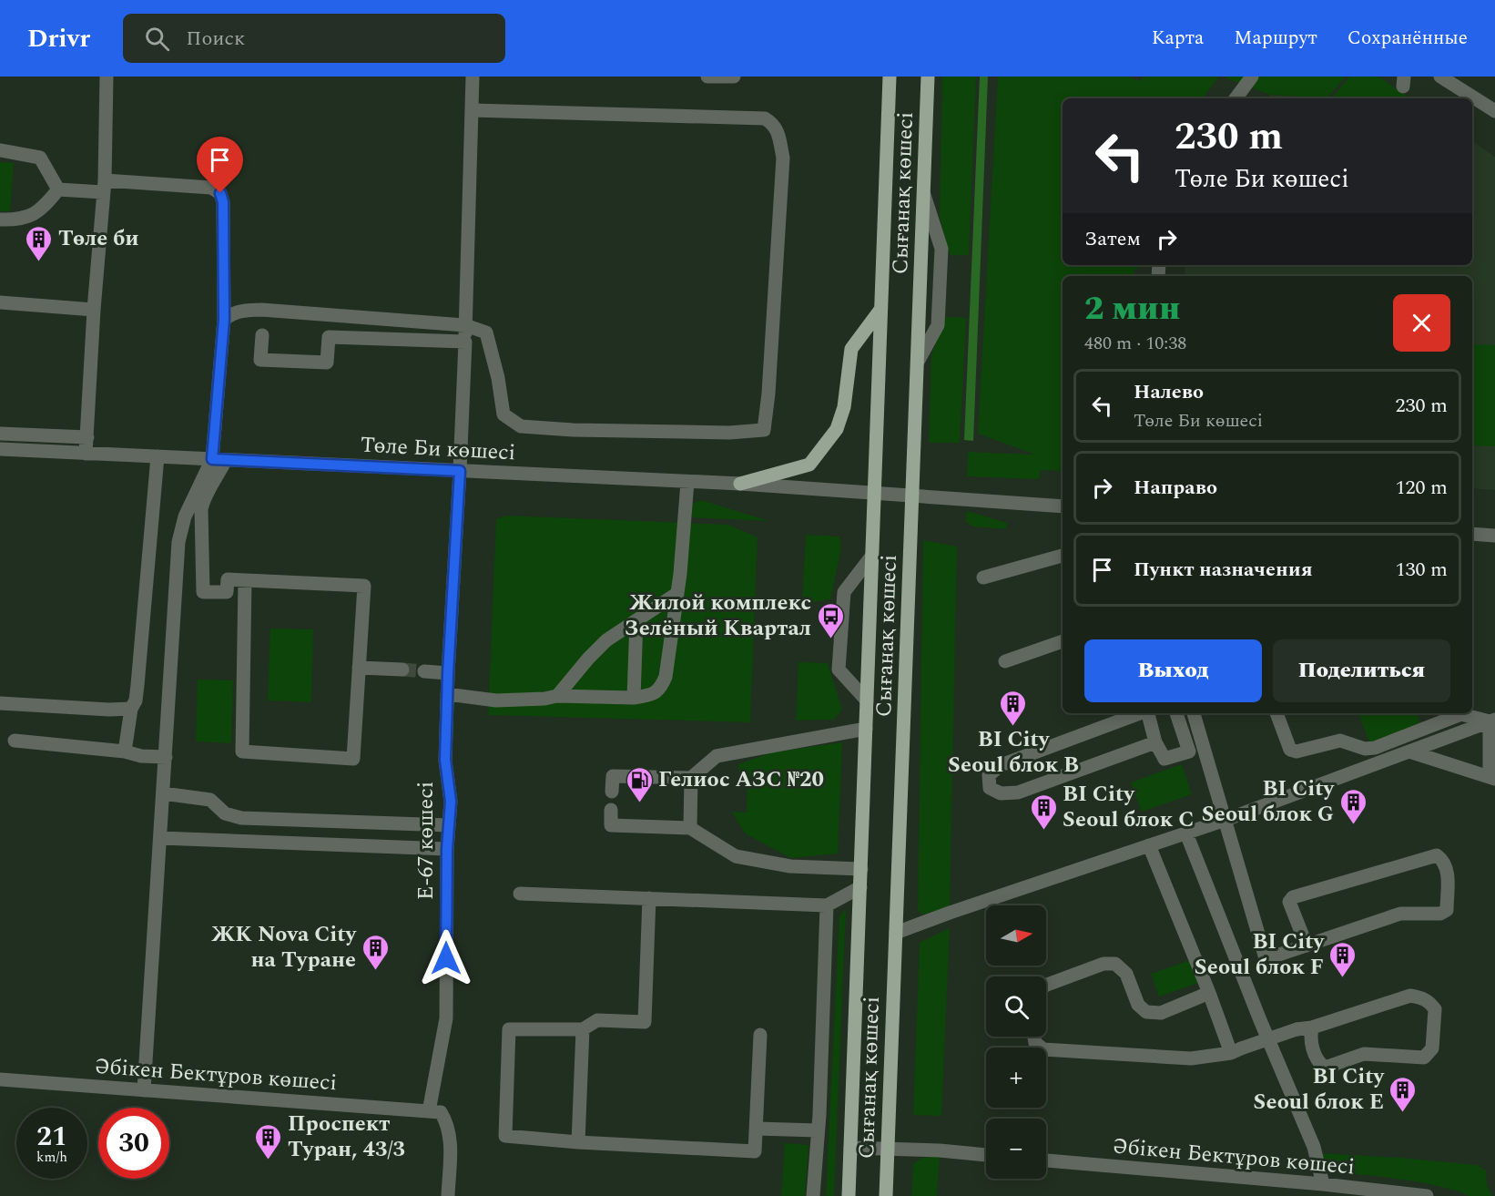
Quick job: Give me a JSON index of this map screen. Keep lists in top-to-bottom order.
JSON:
{
  "streets": {
    "main road": ["Сығанақ көшесі"],
    "street": ["Төле Би көшесі", "Е-67 көшесі", "Әбікен Бектұров көшесі"]
  },
  "crossings": [
    ["Сығанақ көшесі", "Төле Би көшесі"],
    ["Төле Би көшесі", "Е-67 көшесі"],
    ["Е-67 көшесі", "Әбікен Бектұров көшесі"]
  ],
  "places": {
    "building": [
      "Төле би",
      "BI City Seoul блок B",
      "BI City Seoul блок G",
      "BI City Seoul блок C",
      "ЖК Nova City на Туране",
      "BI City Seoul блок F",
      "BI City Seoul блок E",
      "Проспект Туран, 43/3"
    ],
    "bus stop": ["Жилой комплекс Зелёный Квартал"],
    "fuel station": ["Гелиос АЗС №20"]
  },
  "north": "right",
  "page": {
    "header": "Drivr",
    "search": "Поиск",
    "nav": ["Карта", "Маршрут", "Сохранённые"],
    "turn": ["230 m", "Төле Би көшесі"],
    "then": "Затем",
    "heading": ["2 мин", "480 m · 10:38"],
    "list": [
      {
        "name": "Налево",
        "note": "Төле Би көшесі",
        "value": "230 m"
      },
      {
        "name": "Направо",
        "value": "120 m"
      },
      {
        "name": "Пункт назначения",
        "value": "130 m"
      }
    ],
    "buttons": ["Выход", "Поделиться"],
    "map_buttons": ["+", "−"],
    "speed": "21 km/h",
    "limit": "30"
  }
}
